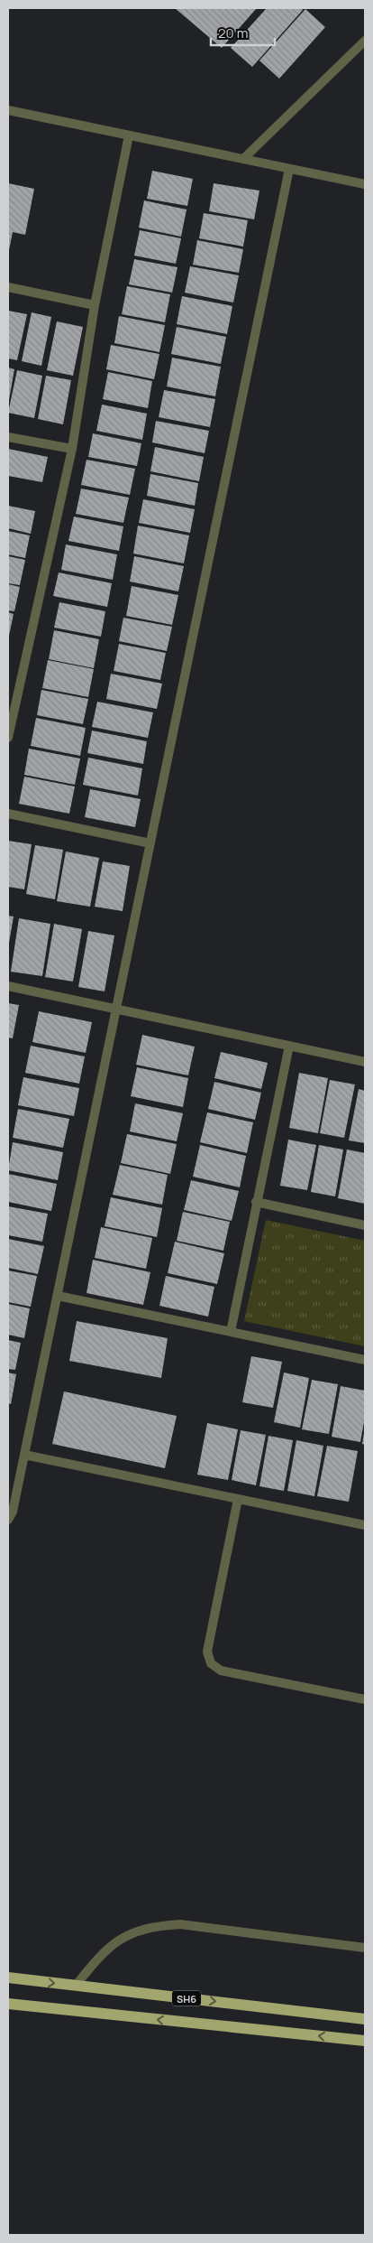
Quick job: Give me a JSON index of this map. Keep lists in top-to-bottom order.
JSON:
{
  "streets": {
    "main road": ["SH6"]
  },
  "scale_bar": "20 m"
}
